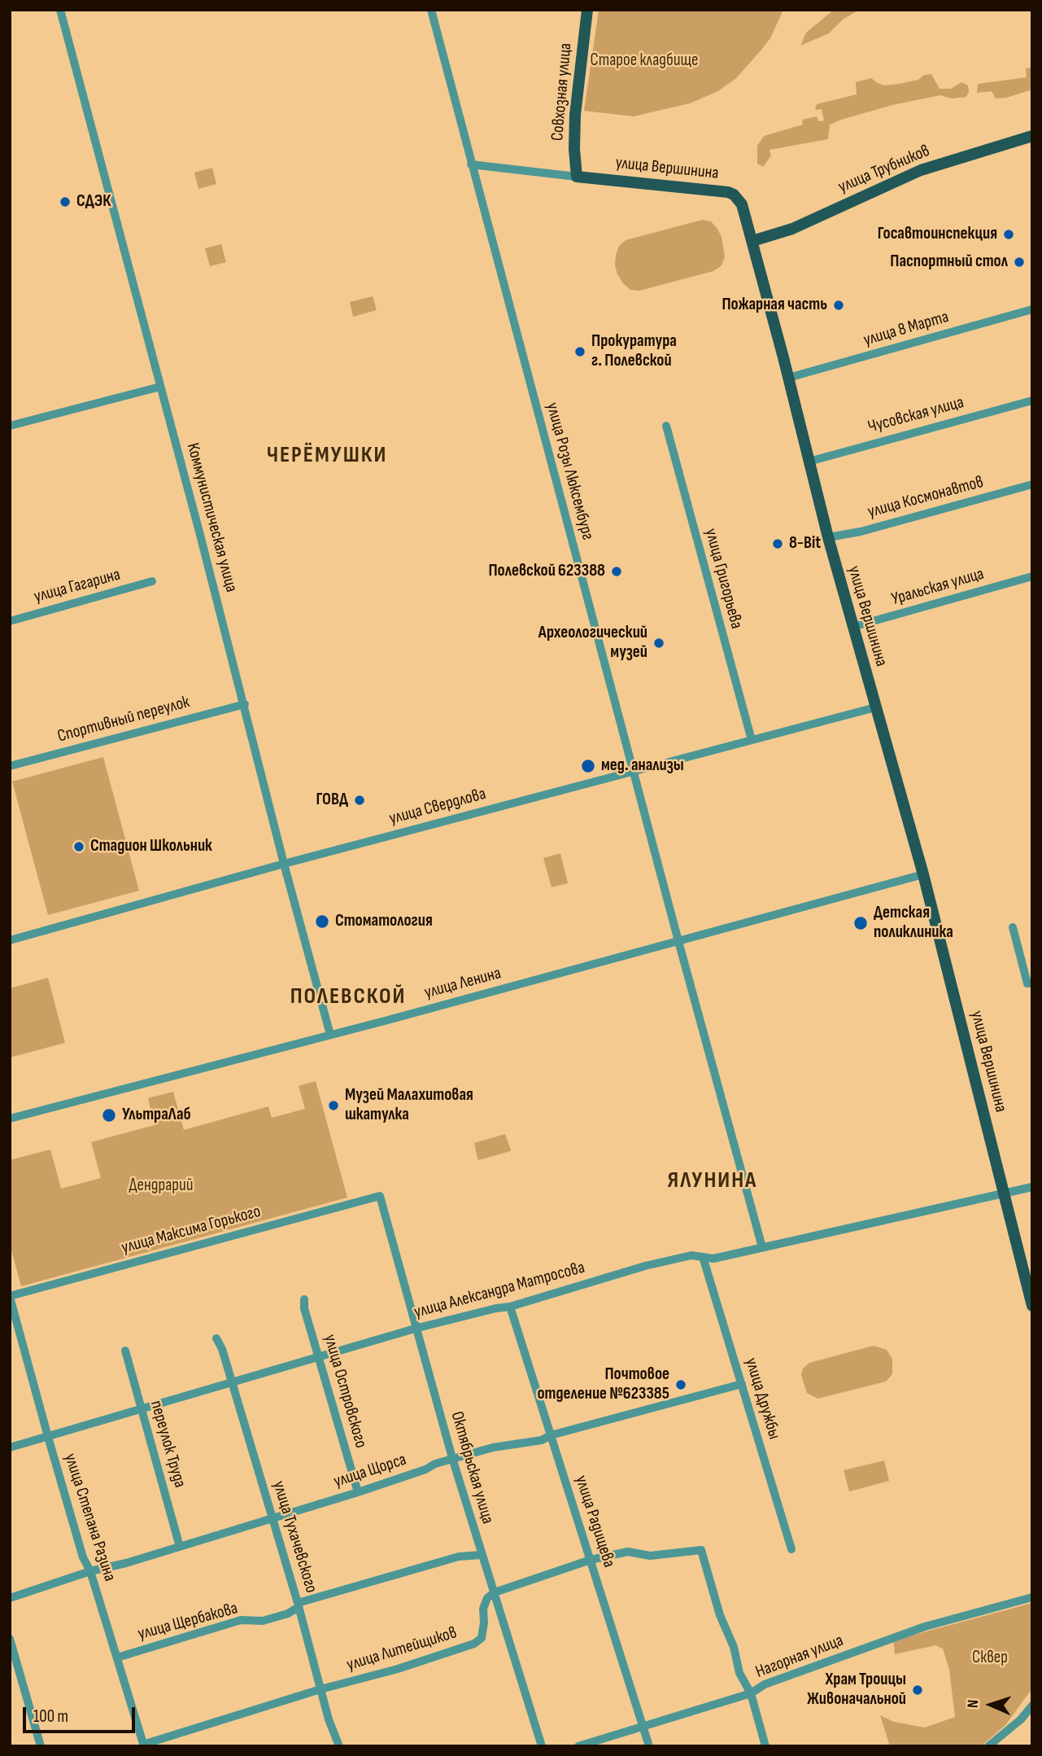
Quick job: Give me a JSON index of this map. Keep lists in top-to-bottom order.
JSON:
{
  "streets": {
    "main road": ["Совхозная улица", "улица Вершинина", "улица Трубников"],
    "street": [
      "улица 8 Марта",
      "Чусовская улица",
      "улица Розы Люксембург",
      "улица Космонавтов",
      "Коммунистическая улица",
      "улица Григорьева",
      "улица Гагарина",
      "Уральская улица",
      "Спортивный переулок",
      "улица Свердлова",
      "улица Ленина",
      "улица Максима Горького",
      "улица Александра Матросова",
      "улица Островского",
      "улица Дружбы",
      "переулок Труда",
      "Октябрьская улица",
      "улица Щорса",
      "улица Степана Разина",
      "улица Радищева",
      "улица Тухачевского",
      "улица Щербакова",
      "улица Литейщиков",
      "Нагорная улица"
    ]
  },
  "crossings": [
    ["Совхозная улица", "улица Вершинина"],
    ["улица Вершинина", "улица Трубников"],
    ["улица Вершинина", "улица 8 Марта"],
    ["улица Вершинина", "Чусовская улица"],
    ["улица Вершинина", "улица Розы Люксембург"],
    ["улица Вершинина", "улица Космонавтов"],
    ["улица Вершинина", "Уральская улица"],
    ["улица Вершинина", "улица Свердлова"],
    ["улица Вершинина", "улица Ленина"],
    ["улица Вершинина", "улица Александра Матросова"],
    ["улица Розы Люксембург", "улица Свердлова"],
    ["улица Розы Люксембург", "улица Ленина"],
    ["улица Розы Люксембург", "улица Александра Матросова"],
    ["Коммунистическая улица", "Спортивный переулок"],
    ["Коммунистическая улица", "улица Свердлова"],
    ["Коммунистическая улица", "улица Ленина"],
    ["улица Григорьева", "улица Свердлова"],
    ["улица Максима Горького", "Октябрьская улица"],
    ["улица Максима Горького", "улица Степана Разина"],
    ["улица Александра Матросова", "улица Островского"],
    ["улица Александра Матросова", "улица Дружбы"],
    ["улица Александра Матросова", "переулок Труда"],
    ["улица Александра Матросова", "Октябрьская улица"],
    ["улица Александра Матросова", "улица Степана Разина"],
    ["улица Александра Матросова", "улица Радищева"],
    ["улица Александра Матросова", "улица Тухачевского"],
    ["улица Островского", "улица Щорса"],
    ["улица Дружбы", "улица Щорса"],
    ["переулок Труда", "улица Щорса"],
    ["Октябрьская улица", "улица Щорса"],
    ["Октябрьская улица", "улица Щербакова"],
    ["Октябрьская улица", "улица Литейщиков"],
    ["улица Щорса", "улица Степана Разина"],
    ["улица Щорса", "улица Радищева"],
    ["улица Щорса", "улица Тухачевского"],
    ["улица Степана Разина", "улица Щербакова"],
    ["улица Степана Разина", "улица Литейщиков"],
    ["улица Радищева", "Нагорная улица"],
    ["улица Тухачевского", "улица Щербакова"],
    ["улица Тухачевского", "улица Литейщиков"]
  ],
  "districts": ["ЧЕРЁМУШКИ", "ПОЛЕВСКОЙ", "ЯЛУНИНА"],
  "parks": ["Старое кладбище", "Дендрарий", "Сквер"],
  "places": [
    "СДЭК",
    "Госавтоинспекция",
    "Паспортный стол",
    "Пожарная часть",
    "Прокуратура г. Полевской",
    "8-Bit",
    "Полевской 623388",
    "Археологический музей",
    "мед. анализы",
    "ГОВД",
    "Стадион Школьник",
    "Стоматология",
    "Детская поликлиника",
    "Музей Малахитовая шкатулка",
    "УльтраЛаб",
    "Почтовое отделение №623385",
    "Храм Троицы Живоначальной"
  ],
  "scale_bar": "100 m",
  "north": "left"
}
